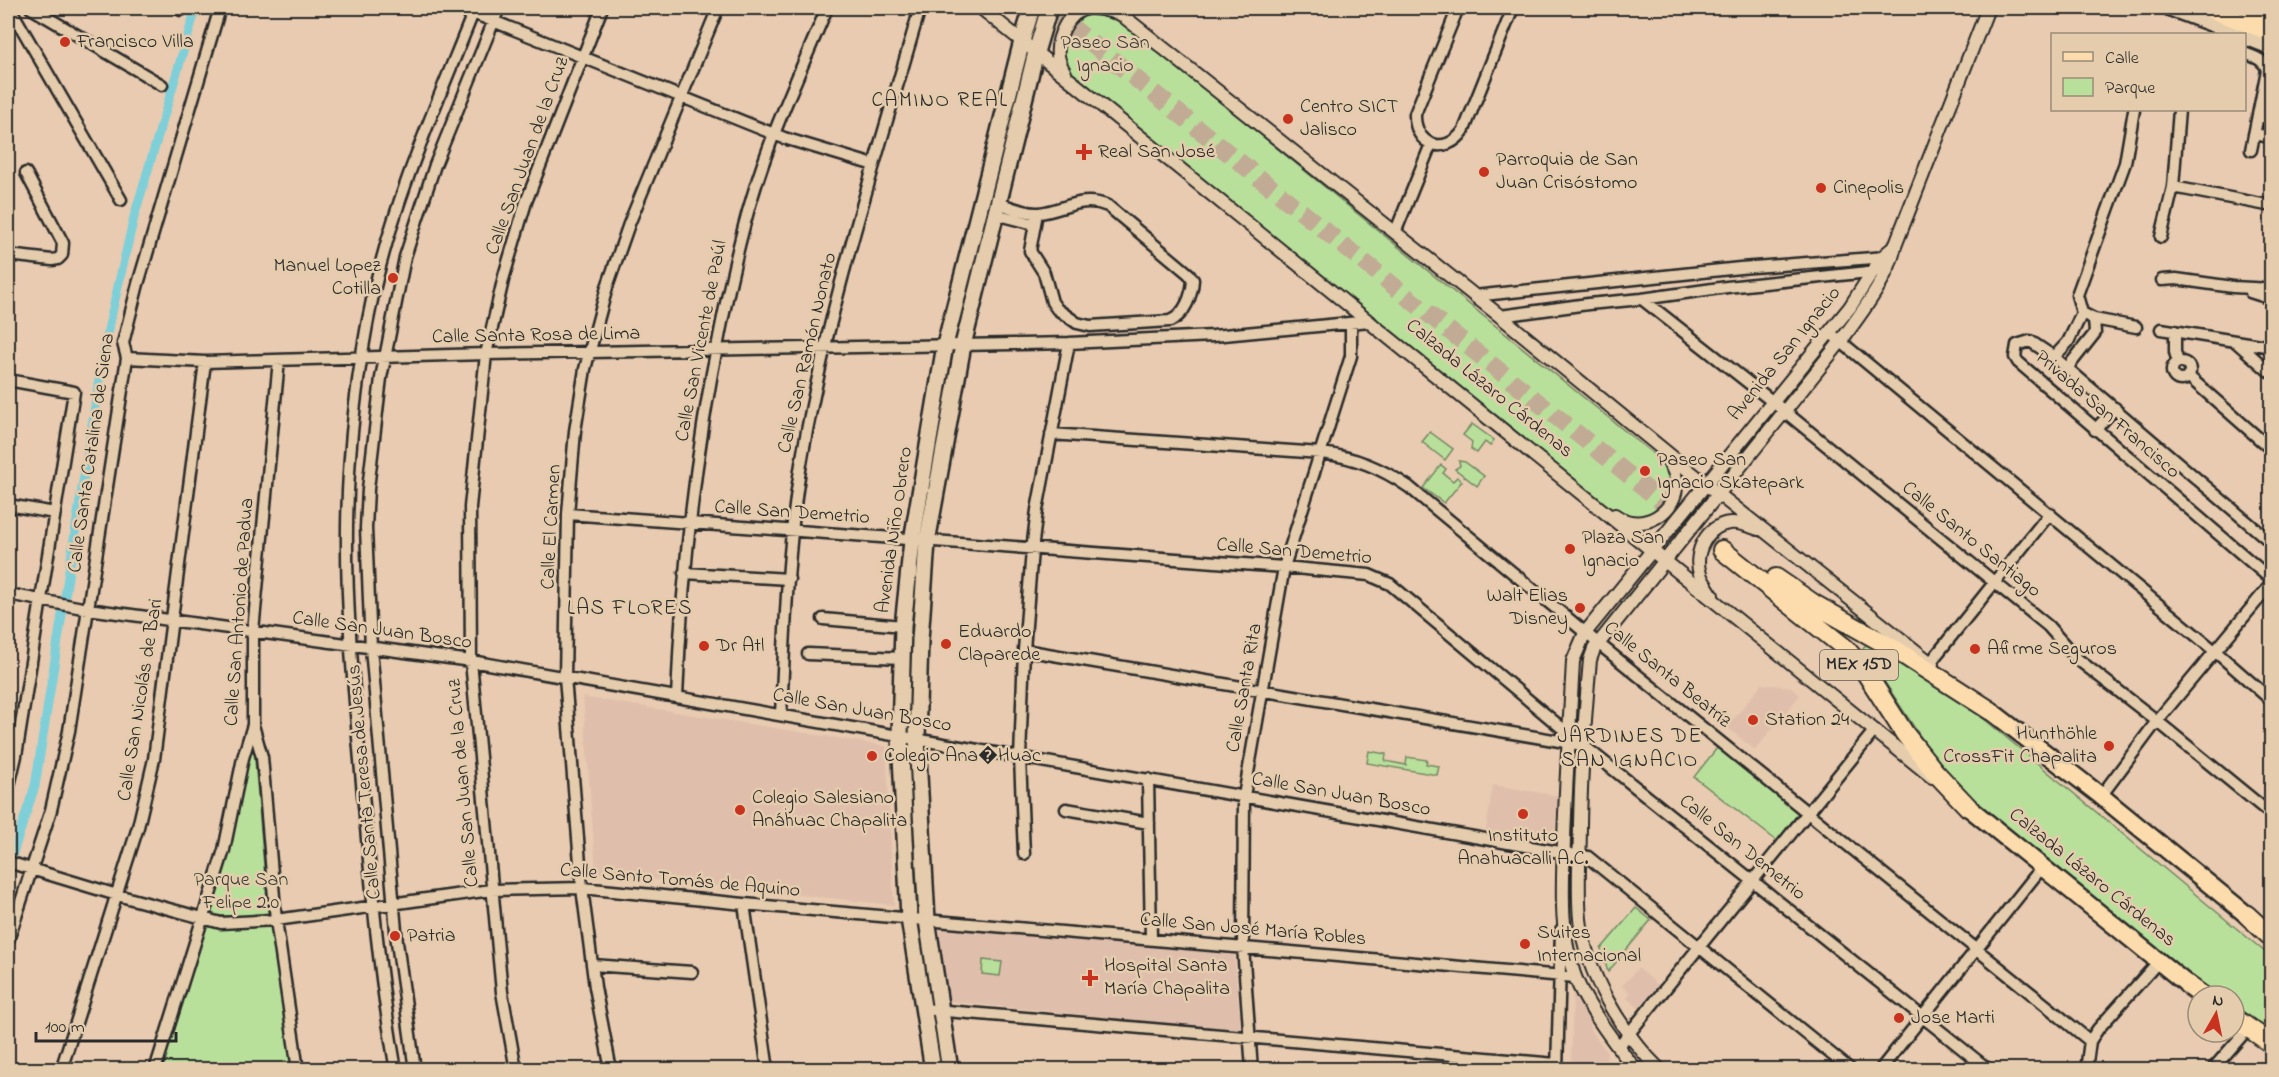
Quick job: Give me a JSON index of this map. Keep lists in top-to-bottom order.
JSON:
{
  "streets": {
    "highway": ["Calzada Lázaro Cárdenas", "MEX 15D"],
    "main road": ["Avenida Niño Obrero"],
    "street": [
      "Calle San Juan de la Cruz",
      "Calle Santa Rosa de Lima",
      "Calle San Vicente de Paúl",
      "Calle San Ramón Nonato",
      "Avenida San Ignacio",
      "Privada San Francisco",
      "Calle Santa Catalina de Siena",
      "Calle San Demetrio",
      "Calle El Carmen",
      "Calle Santo Santiago",
      "Calle San Antonio de Padua",
      "Calle San Juan Bosco",
      "Calle Santa Beatríz",
      "Calle Santa Rita",
      "Calle San Nicolás de Bari",
      "Calle Santa Teresa de Jesús",
      "Calle Santo Tomás de Aquino",
      "Calle San José María Robles"
    ]
  },
  "crossings": [
    ["Calle San Juan de la Cruz", "Calle Santa Rosa de Lima"],
    ["Calle San Juan de la Cruz", "Calle San Juan Bosco"],
    ["Calle San Juan de la Cruz", "Calle Santo Tomás de Aquino"],
    ["Calle Santa Rosa de Lima", "Calle San Vicente de Paúl"],
    ["Calle Santa Rosa de Lima", "Calle San Ramón Nonato"],
    ["Calle Santa Rosa de Lima", "Calzada Lázaro Cárdenas"],
    ["Calle Santa Rosa de Lima", "Calle Santa Catalina de Siena"],
    ["Calle Santa Rosa de Lima", "Calle El Carmen"],
    ["Calle Santa Rosa de Lima", "Avenida Niño Obrero"],
    ["Calle Santa Rosa de Lima", "Calle San Antonio de Padua"],
    ["Calle Santa Rosa de Lima", "Calle Santa Rita"],
    ["Calle Santa Rosa de Lima", "Calle San Nicolás de Bari"],
    ["Calle Santa Rosa de Lima", "Calle Santa Teresa de Jesús"],
    ["Calle San Vicente de Paúl", "Calle San Demetrio"],
    ["Calle San Vicente de Paúl", "Calle San Juan Bosco"],
    ["Calle San Ramón Nonato", "Calle San Demetrio"],
    ["Calle San Ramón Nonato", "Calle San Juan Bosco"],
    ["Avenida San Ignacio", "Calzada Lázaro Cárdenas"],
    ["Avenida San Ignacio", "Calle San Demetrio"],
    ["Avenida San Ignacio", "Calle Santo Santiago"],
    ["Avenida San Ignacio", "Calle San Juan Bosco"],
    ["Avenida San Ignacio", "Calle Santa Beatríz"],
    ["Avenida San Ignacio", "Calle San José María Robles"],
    ["Calzada Lázaro Cárdenas", "Avenida Niño Obrero"],
    ["Calle Santa Catalina de Siena", "Calle San Juan Bosco"],
    ["Calle Santa Catalina de Siena", "Calle Santo Tomás de Aquino"],
    ["Calle San Demetrio", "Calle El Carmen"],
    ["Calle San Demetrio", "Avenida Niño Obrero"],
    ["Calle San Demetrio", "Calle Santa Rita"],
    ["Calle El Carmen", "Calle San Juan Bosco"],
    ["Calle El Carmen", "Calle Santo Tomás de Aquino"],
    ["Avenida Niño Obrero", "Calle San Juan Bosco"],
    ["Avenida Niño Obrero", "Calle Santo Tomás de Aquino"],
    ["Avenida Niño Obrero", "Calle San José María Robles"],
    ["Calle San Antonio de Padua", "Calle San Juan Bosco"],
    ["Calle San Antonio de Padua", "Calle Santo Tomás de Aquino"],
    ["Calle San Juan Bosco", "Calle Santa Rita"],
    ["Calle San Juan Bosco", "Calle San Nicolás de Bari"],
    ["Calle San Juan Bosco", "Calle Santa Teresa de Jesús"],
    ["Calle Santa Beatríz", "Calle Santa Rita"],
    ["Calle Santa Rita", "Calle San José María Robles"],
    ["Calle San Nicolás de Bari", "Calle Santo Tomás de Aquino"],
    ["Calle Santa Teresa de Jesús", "Calle Santo Tomás de Aquino"],
    ["Calle Santo Tomás de Aquino", "Calle San José María Robles"]
  ],
  "districts": ["CAMINO REAL", "LAS FLORES", "JARDINES DE SAN IGNACIO"],
  "parks": ["Paseo San Ignacio", "Parque San Felipe 2.0"],
  "places": {
    "other": [
      "Francisco Villa",
      "Centro SICT Jalisco",
      "Parroquia de San Juan Crisóstomo",
      "Cinepolis",
      "Manuel Lopez Cotilla",
      "Paseo San Ignacio Skatepark",
      "Plaza San Ignacio",
      "Walt Elias Disney",
      "Eduardo Claparede",
      "Dr Atl",
      "Afirme Seguros",
      "Station 24",
      "Hunthöhle CrossFit Chapalita",
      "Colegio Ana�Huac",
      "Colegio Salesiano Anáhuac Chapalita",
      "Instituto Anahuacalli A.C.",
      "Patria",
      "Suites Internacional",
      "Jose Marti"
    ],
    "health": ["Real San José", "Hospital Santa María Chapalita"]
  },
  "legend": ["Calle", "Parque"],
  "scale_bar": "100 m",
  "north": "top"
}
